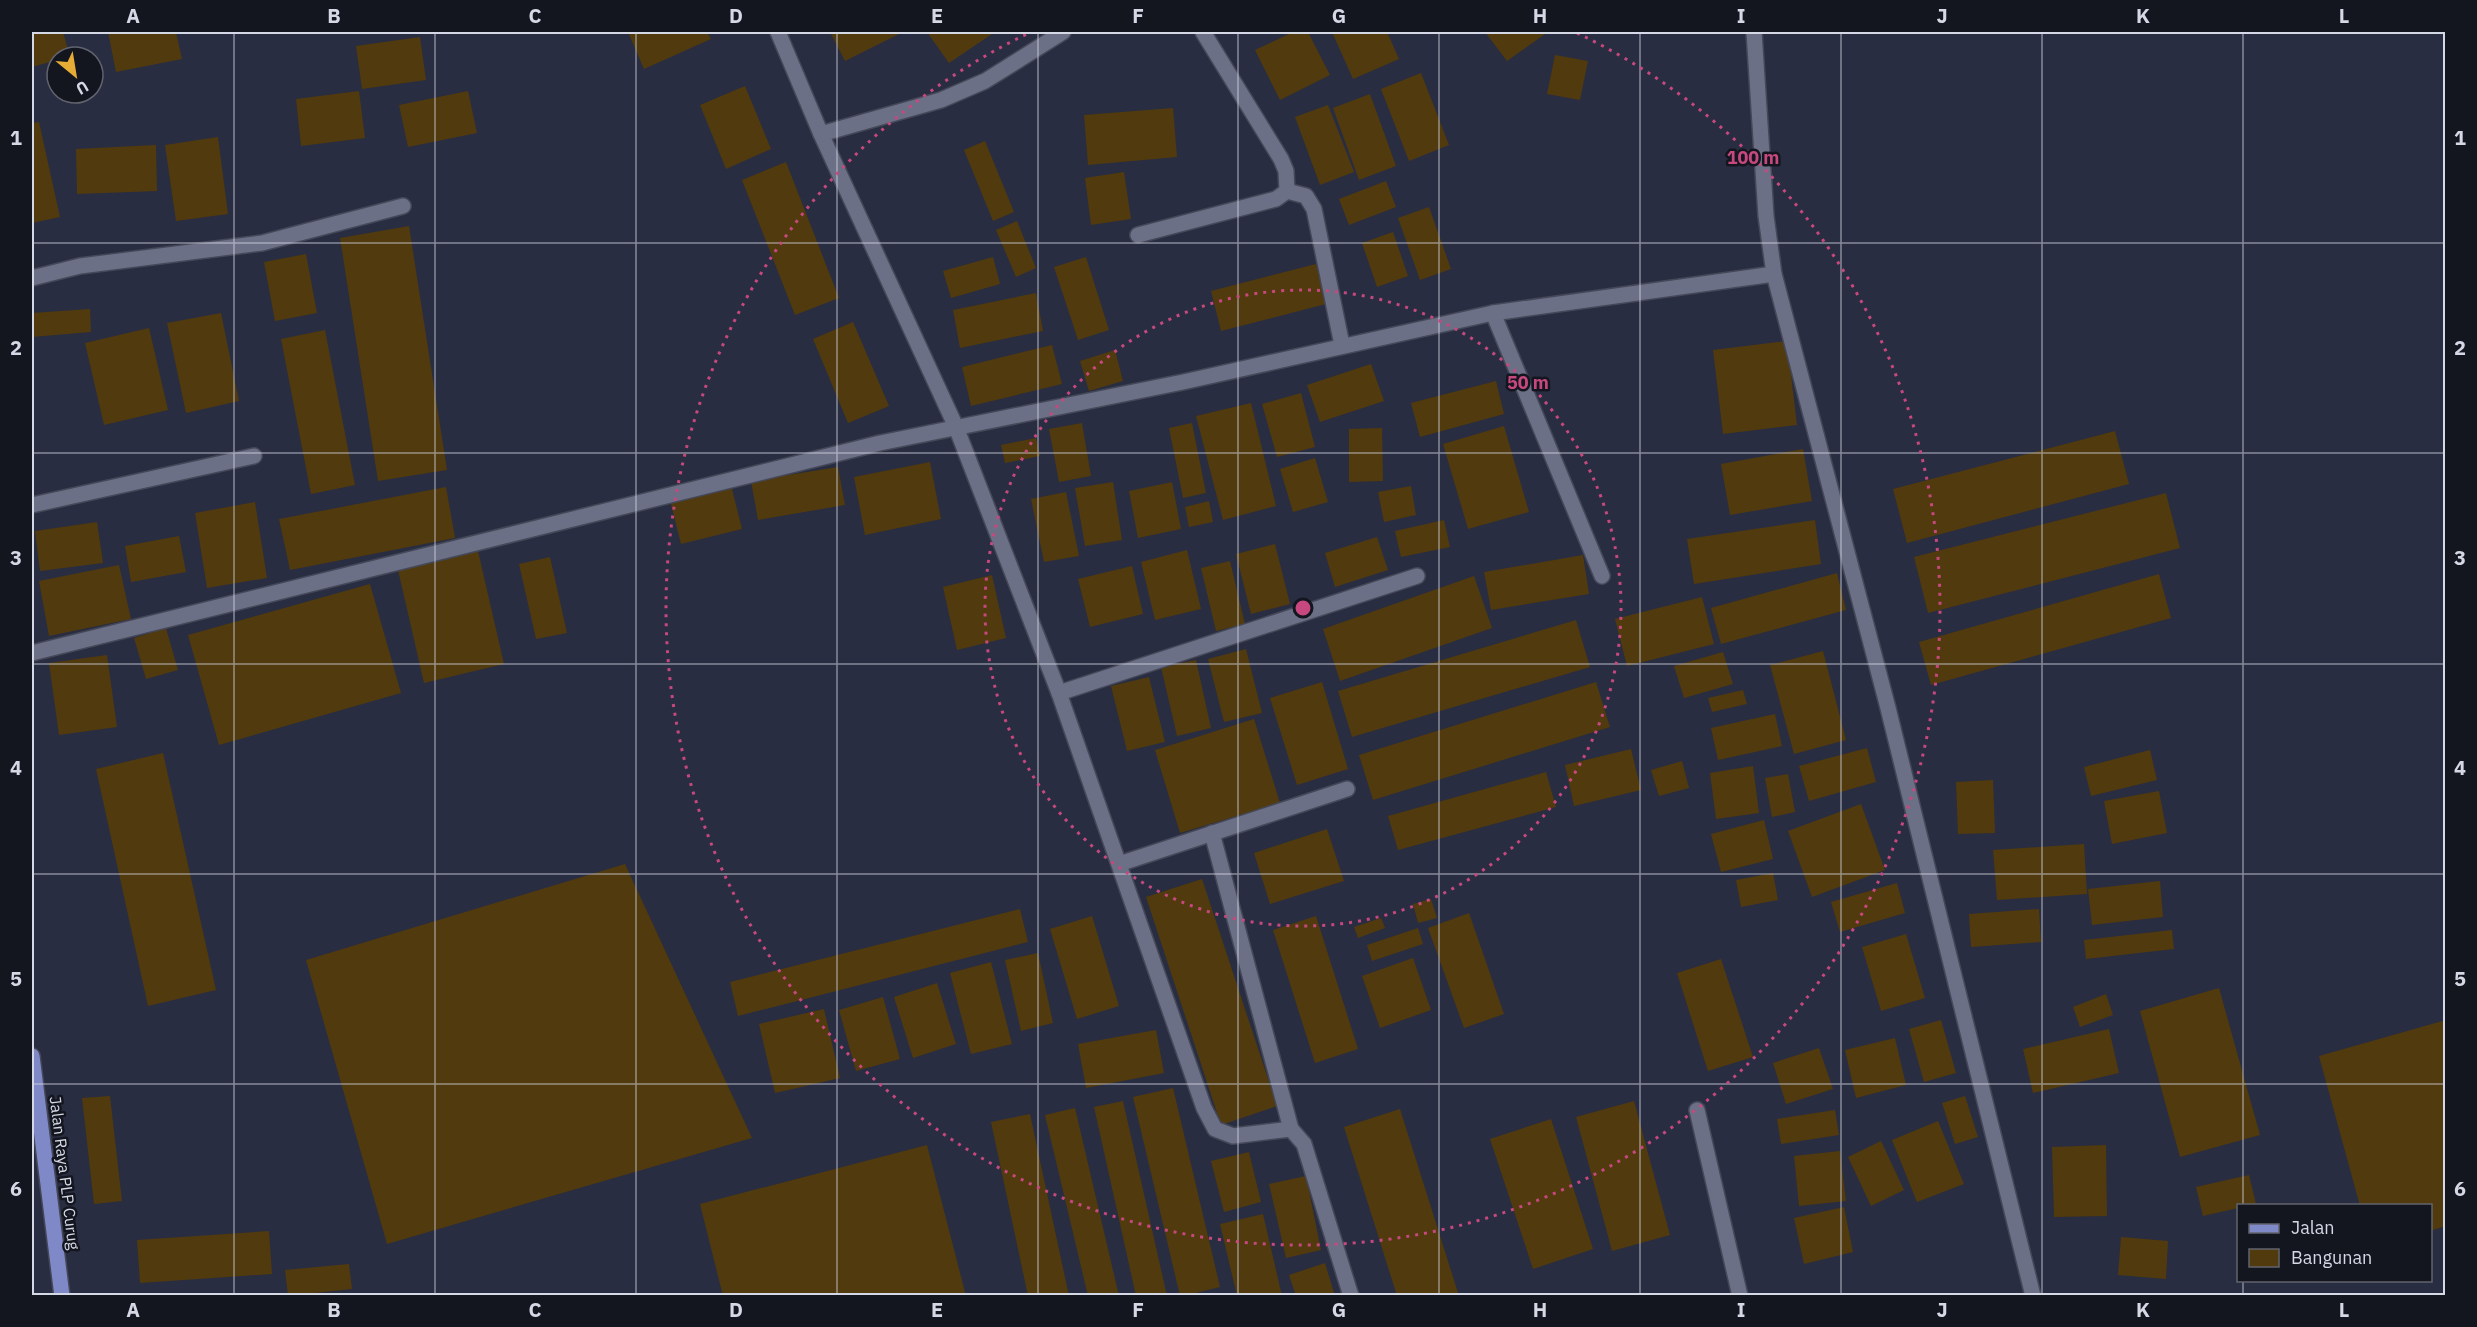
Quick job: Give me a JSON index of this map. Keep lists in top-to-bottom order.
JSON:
{
  "streets": {
    "main road": ["Jalan Raya PLP Curug"]
  },
  "legend": ["Jalan", "Bangunan"],
  "north": "bottom right",
  "grid": {
    "columns": [
      "A",
      "B",
      "C",
      "D",
      "E",
      "F",
      "G",
      "H",
      "I",
      "J",
      "K",
      "L"
    ],
    "rows": [
      "1",
      "2",
      "3",
      "4",
      "5",
      "6"
    ]
  },
  "rings": ["100 m", "50 m"]
}
